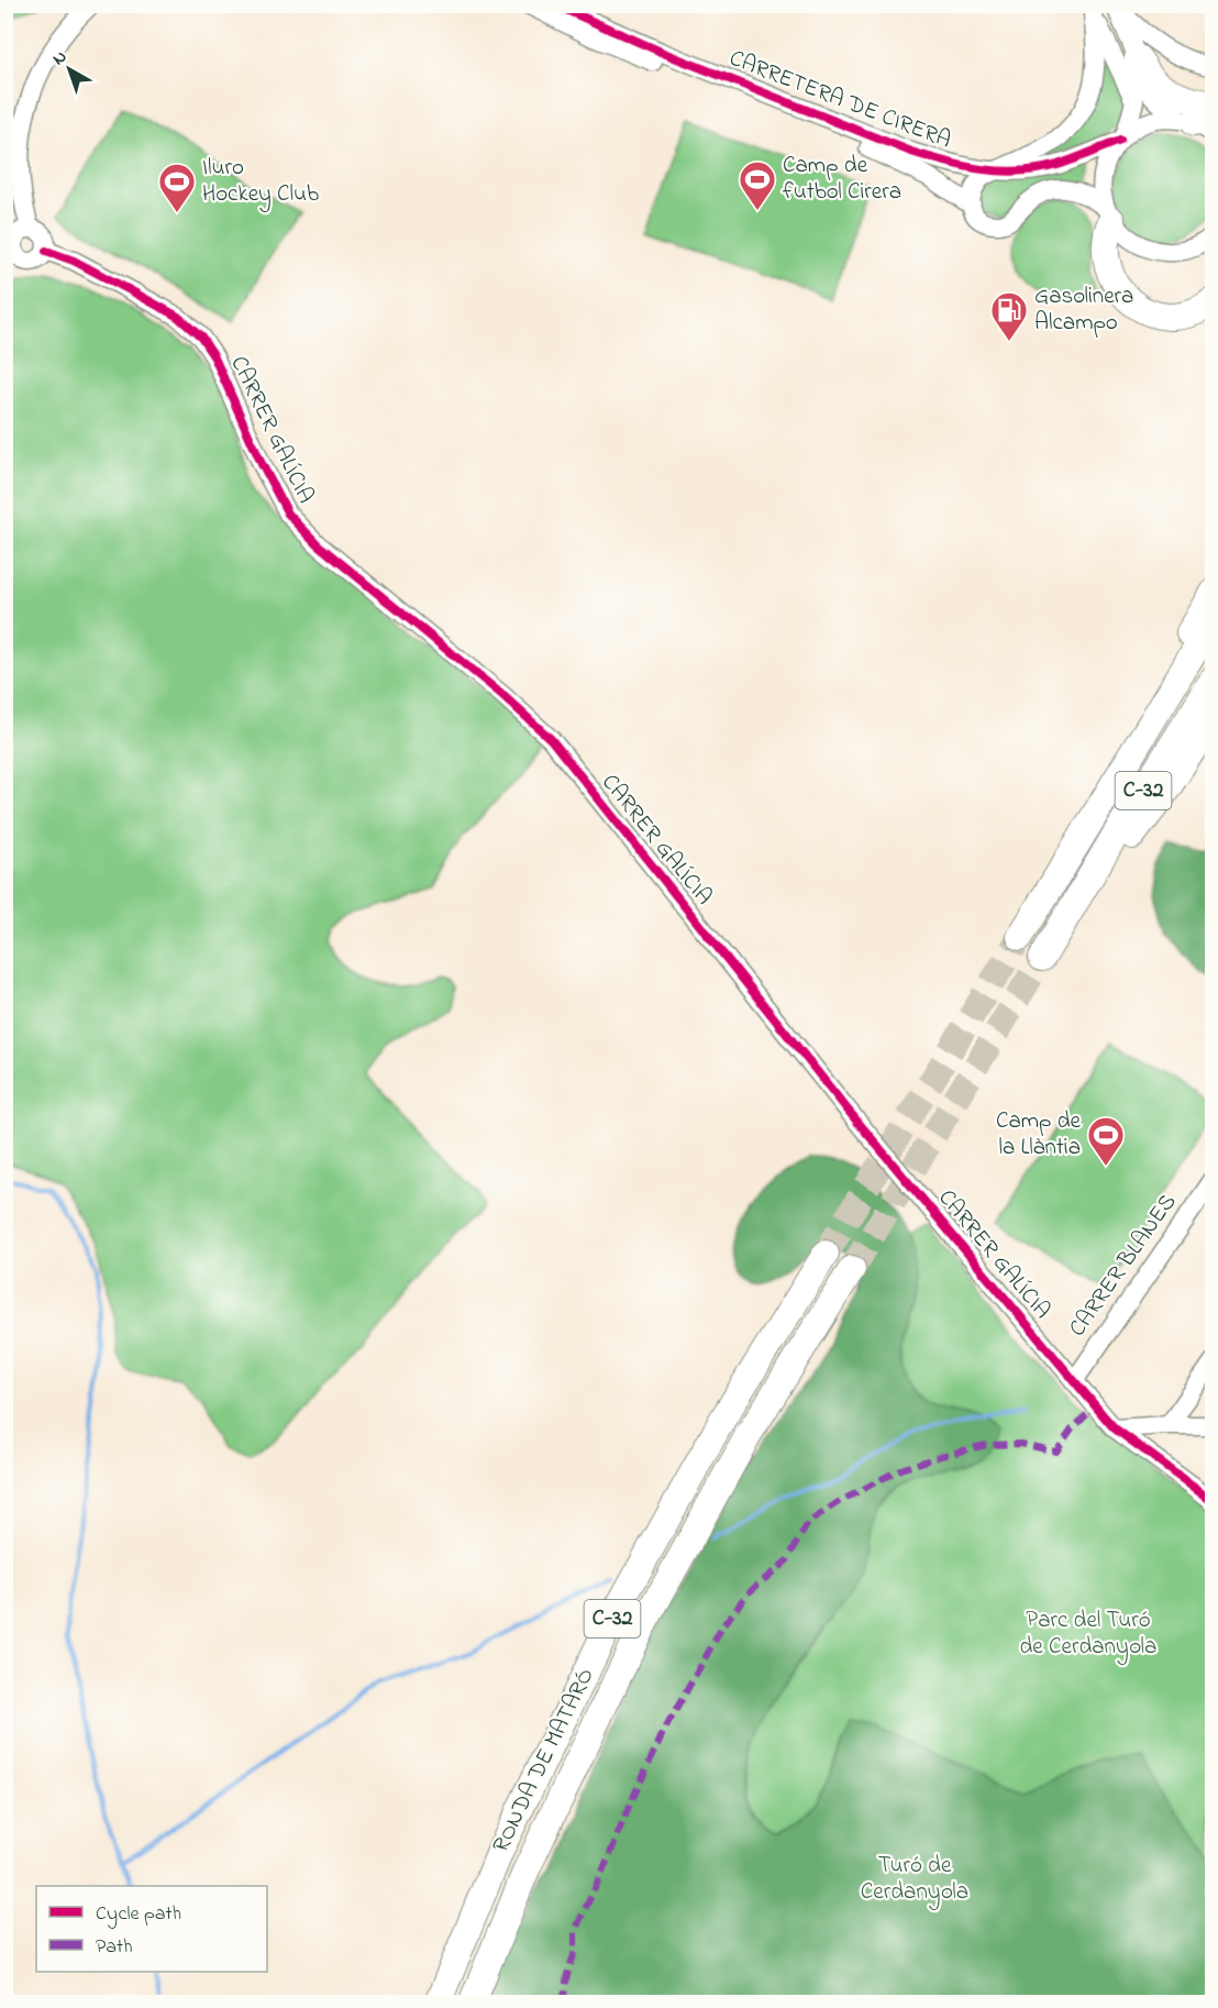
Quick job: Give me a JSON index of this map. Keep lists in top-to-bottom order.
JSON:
{
  "streets": {
    "highway": ["C-32", "RONDA DE MATARÓ"],
    "street": ["CARRETERA DE CIRERA", "CARRER GALÍCIA", "CARRER BLANES"]
  },
  "crossings": [
    ["CARRER GALÍCIA", "CARRER BLANES"]
  ],
  "parks": ["Parc del Turó de Cerdanyola", "Turó de Cerdanyola"],
  "places": {
    "sports": ["Camp de futbol Cirera", "Iluro Hockey Club", "Camp de la Llàntia"],
    "fuel station": ["Gasolinera Alcampo"]
  },
  "legend": ["Cycle path", "Path"],
  "north": "top left"
}
